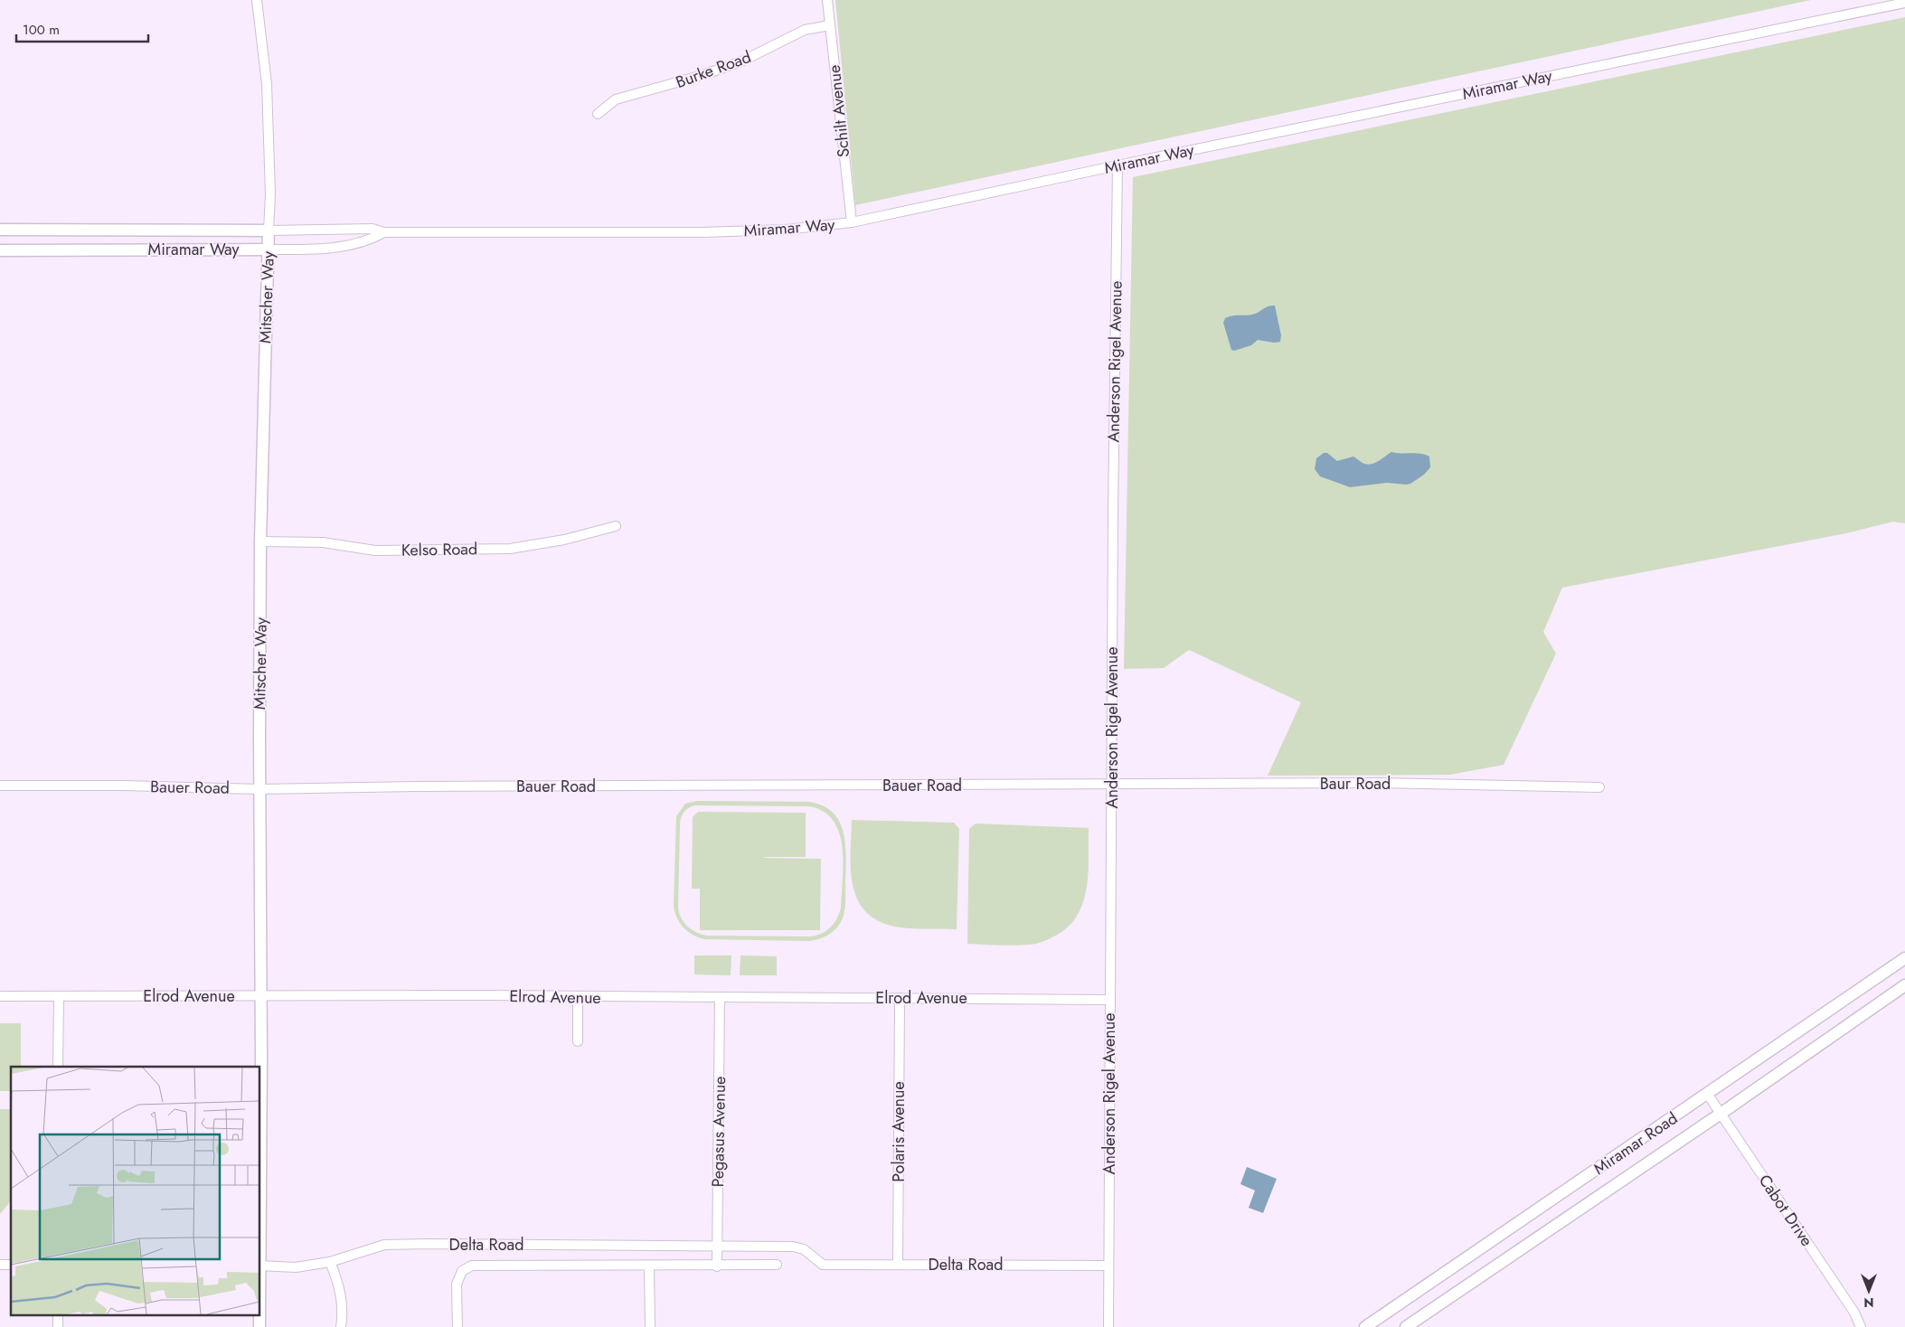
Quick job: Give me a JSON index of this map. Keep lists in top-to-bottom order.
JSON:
{
  "streets": {
    "main road": ["Miramar Way", "Mitscher Way", "Miramar Road"],
    "street": [
      "Burke Road",
      "Schilt Avenue",
      "Anderson Rigel Avenue",
      "Kelso Road",
      "Baur Road",
      "Bauer Road",
      "Elrod Avenue",
      "Pegasus Avenue",
      "Polaris Avenue",
      "Cabot Drive",
      "Delta Road"
    ]
  },
  "crossings": [
    ["Burke Road", "Schilt Avenue"],
    ["Miramar Way", "Schilt Avenue"],
    ["Miramar Way", "Mitscher Way"],
    ["Miramar Way", "Anderson Rigel Avenue"],
    ["Mitscher Way", "Kelso Road"],
    ["Mitscher Way", "Bauer Road"],
    ["Mitscher Way", "Elrod Avenue"],
    ["Anderson Rigel Avenue", "Baur Road"],
    ["Anderson Rigel Avenue", "Bauer Road"],
    ["Anderson Rigel Avenue", "Elrod Avenue"],
    ["Anderson Rigel Avenue", "Delta Road"],
    ["Baur Road", "Bauer Road"],
    ["Elrod Avenue", "Pegasus Avenue"],
    ["Elrod Avenue", "Polaris Avenue"],
    ["Pegasus Avenue", "Delta Road"],
    ["Polaris Avenue", "Delta Road"],
    ["Miramar Road", "Cabot Drive"]
  ],
  "scale_bar": "100 m",
  "north": "bottom"
}
